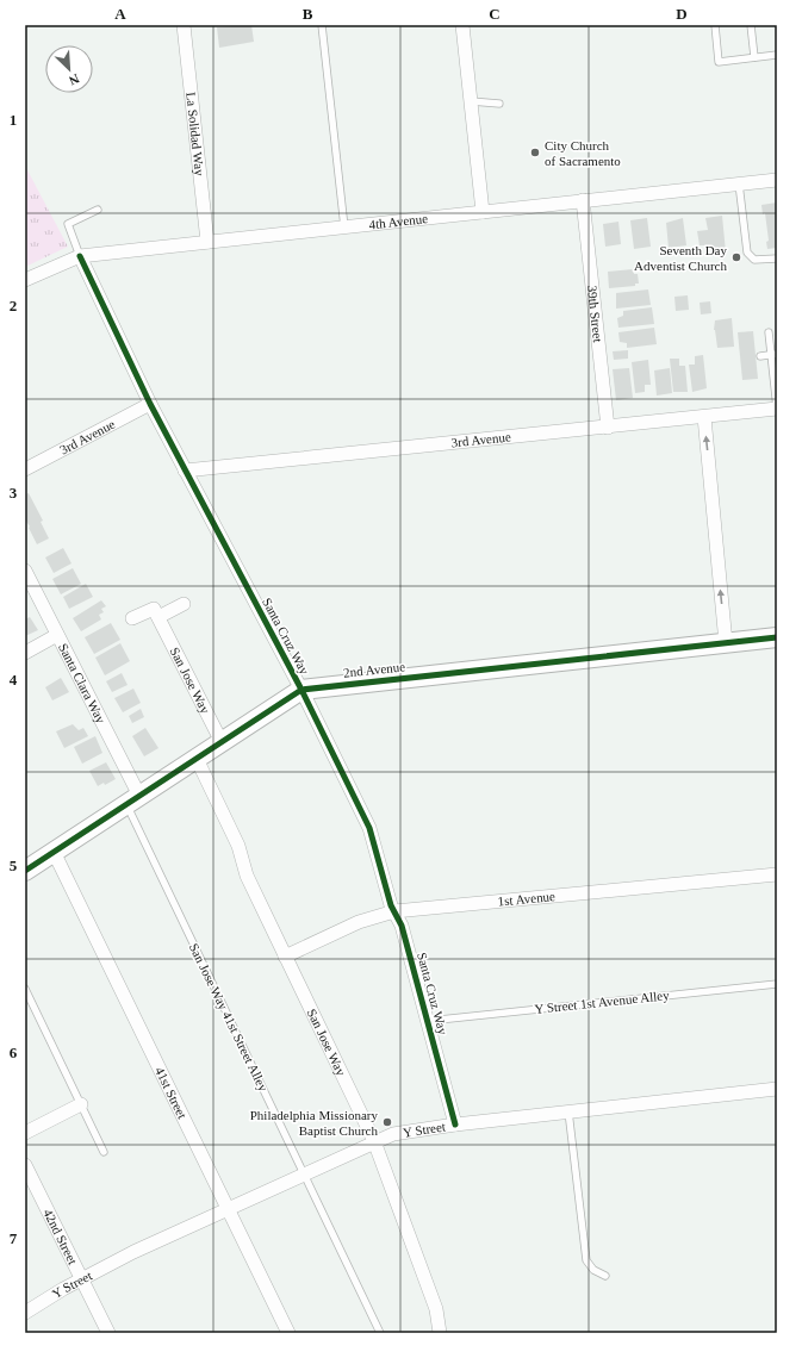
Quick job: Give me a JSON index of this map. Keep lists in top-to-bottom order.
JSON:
{
  "streets": {
    "street": [
      "La Solidad Way",
      "4th Avenue",
      "39th Street",
      "3rd Avenue",
      "Santa Cruz Way",
      "2nd Avenue",
      "San Jose Way",
      "Santa Clara Way",
      "1st Avenue",
      "41st Street",
      "Y Street",
      "42nd Street"
    ],
    "lane": ["Y Street 1st Avenue Alley", "San Jose Way 41st Street Alley"]
  },
  "crossings": [
    ["La Solidad Way", "4th Avenue"],
    ["4th Avenue", "39th Street"],
    ["4th Avenue", "Santa Cruz Way"],
    ["39th Street", "3rd Avenue"],
    ["3rd Avenue", "Santa Cruz Way"],
    ["Santa Cruz Way", "2nd Avenue"],
    ["Santa Cruz Way", "1st Avenue"],
    ["Santa Cruz Way", "Y Street 1st Avenue Alley"],
    ["Santa Cruz Way", "Y Street"],
    ["2nd Avenue", "San Jose Way"],
    ["2nd Avenue", "Santa Clara Way"],
    ["2nd Avenue", "San Jose Way 41st Street Alley"],
    ["2nd Avenue", "41st Street"],
    ["San Jose Way", "1st Avenue"],
    ["San Jose Way", "Y Street"],
    ["Santa Clara Way", "San Jose Way 41st Street Alley"],
    ["San Jose Way 41st Street Alley", "Y Street"],
    ["41st Street", "Y Street"],
    ["Y Street", "42nd Street"]
  ],
  "places": ["City Church of Sacramento", "Seventh Day Adventist Church", "Philadelphia Missionary Baptist Church"],
  "north": "bottom right",
  "grid": {
    "columns": [
      "A",
      "B",
      "C",
      "D"
    ],
    "rows": [
      "1",
      "2",
      "3",
      "4",
      "5",
      "6",
      "7"
    ]
  }
}
